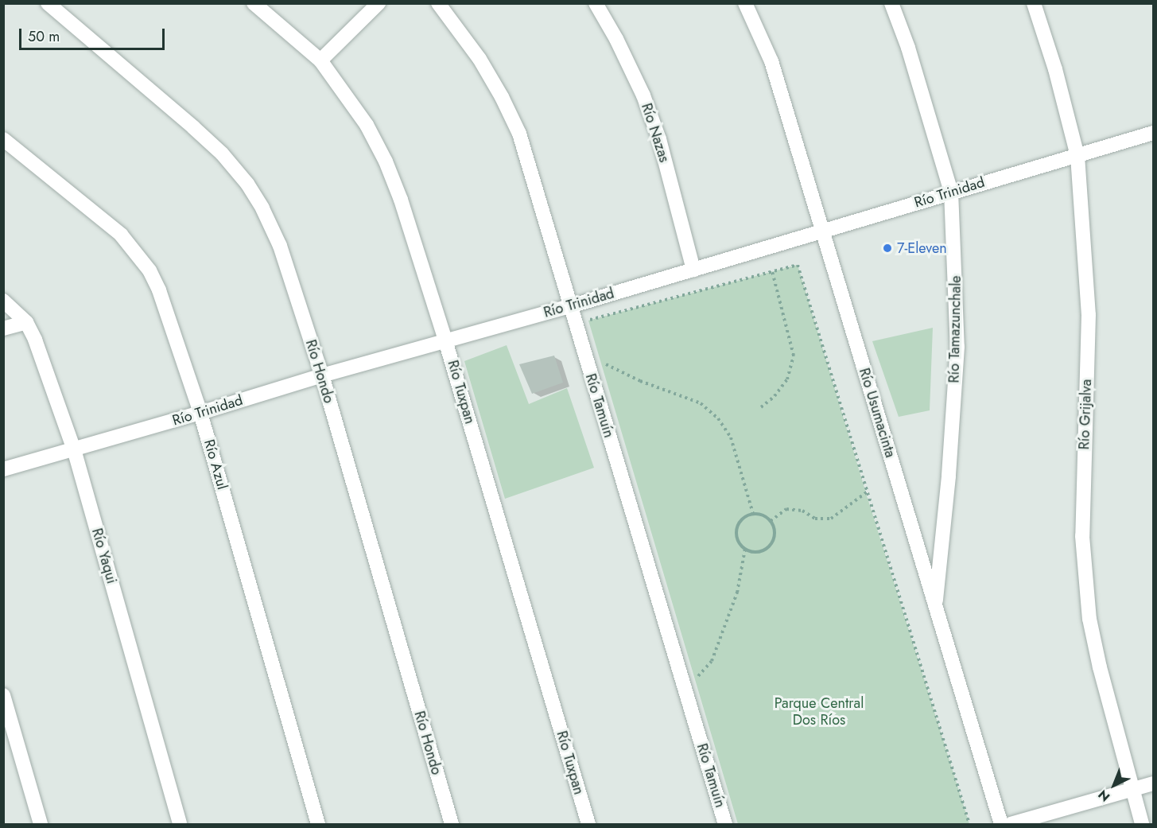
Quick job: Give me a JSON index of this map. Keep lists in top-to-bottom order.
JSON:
{
  "streets": {
    "street": [
      "Río Nazas",
      "Río Trinidad",
      "Río Tamazunchale",
      "Río Hondo",
      "Río Tuxpan",
      "Río Tamuín",
      "Río Usumacinta",
      "Río Grijalva",
      "Río Azul",
      "Río Yaqui"
    ]
  },
  "crossings": [
    ["Río Nazas", "Río Trinidad"],
    ["Río Trinidad", "Río Tamazunchale"],
    ["Río Trinidad", "Río Hondo"],
    ["Río Trinidad", "Río Tuxpan"],
    ["Río Trinidad", "Río Tamuín"],
    ["Río Trinidad", "Río Usumacinta"],
    ["Río Trinidad", "Río Grijalva"],
    ["Río Trinidad", "Río Azul"],
    ["Río Trinidad", "Río Yaqui"],
    ["Río Tamazunchale", "Río Usumacinta"]
  ],
  "parks": ["Parque Central Dos Ríos"],
  "places": ["7-Eleven"],
  "scale_bar": "50 m",
  "north": "bottom left"
}
